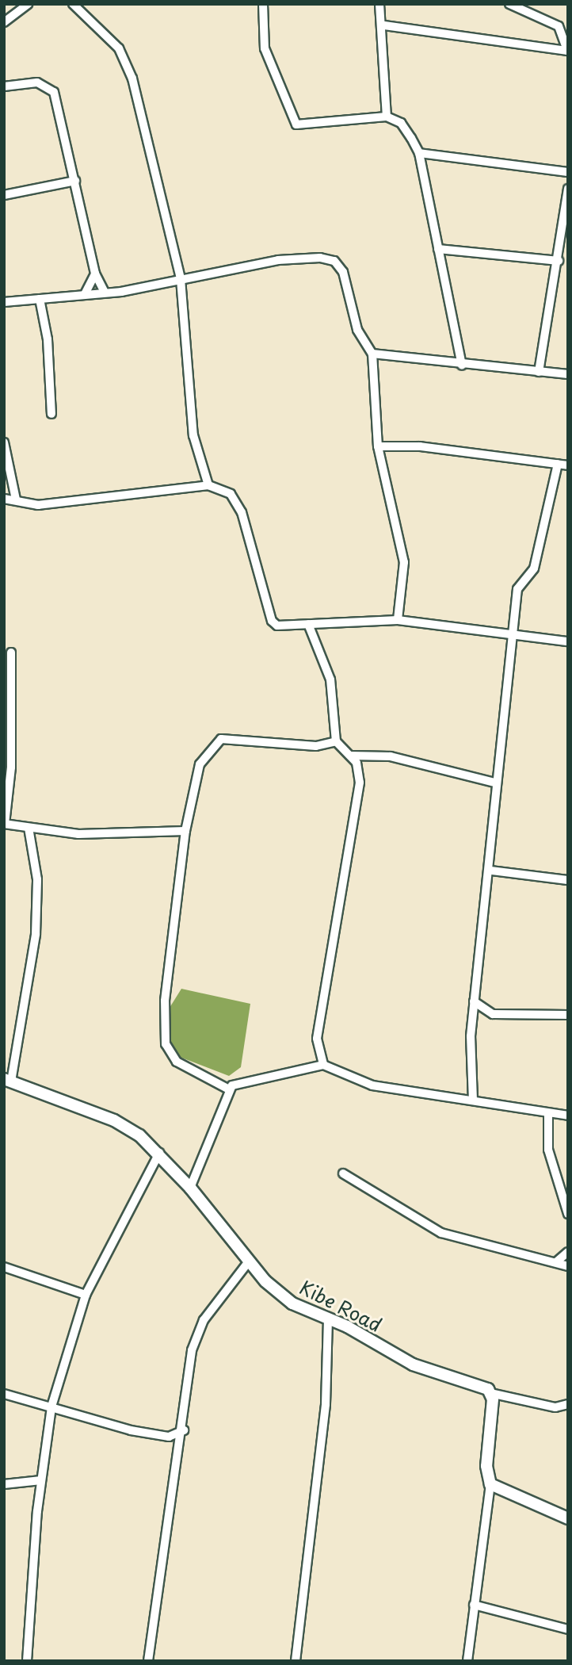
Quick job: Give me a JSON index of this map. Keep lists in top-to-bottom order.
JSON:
{
  "streets": {
    "street": ["Kibe Road"]
  }
}
